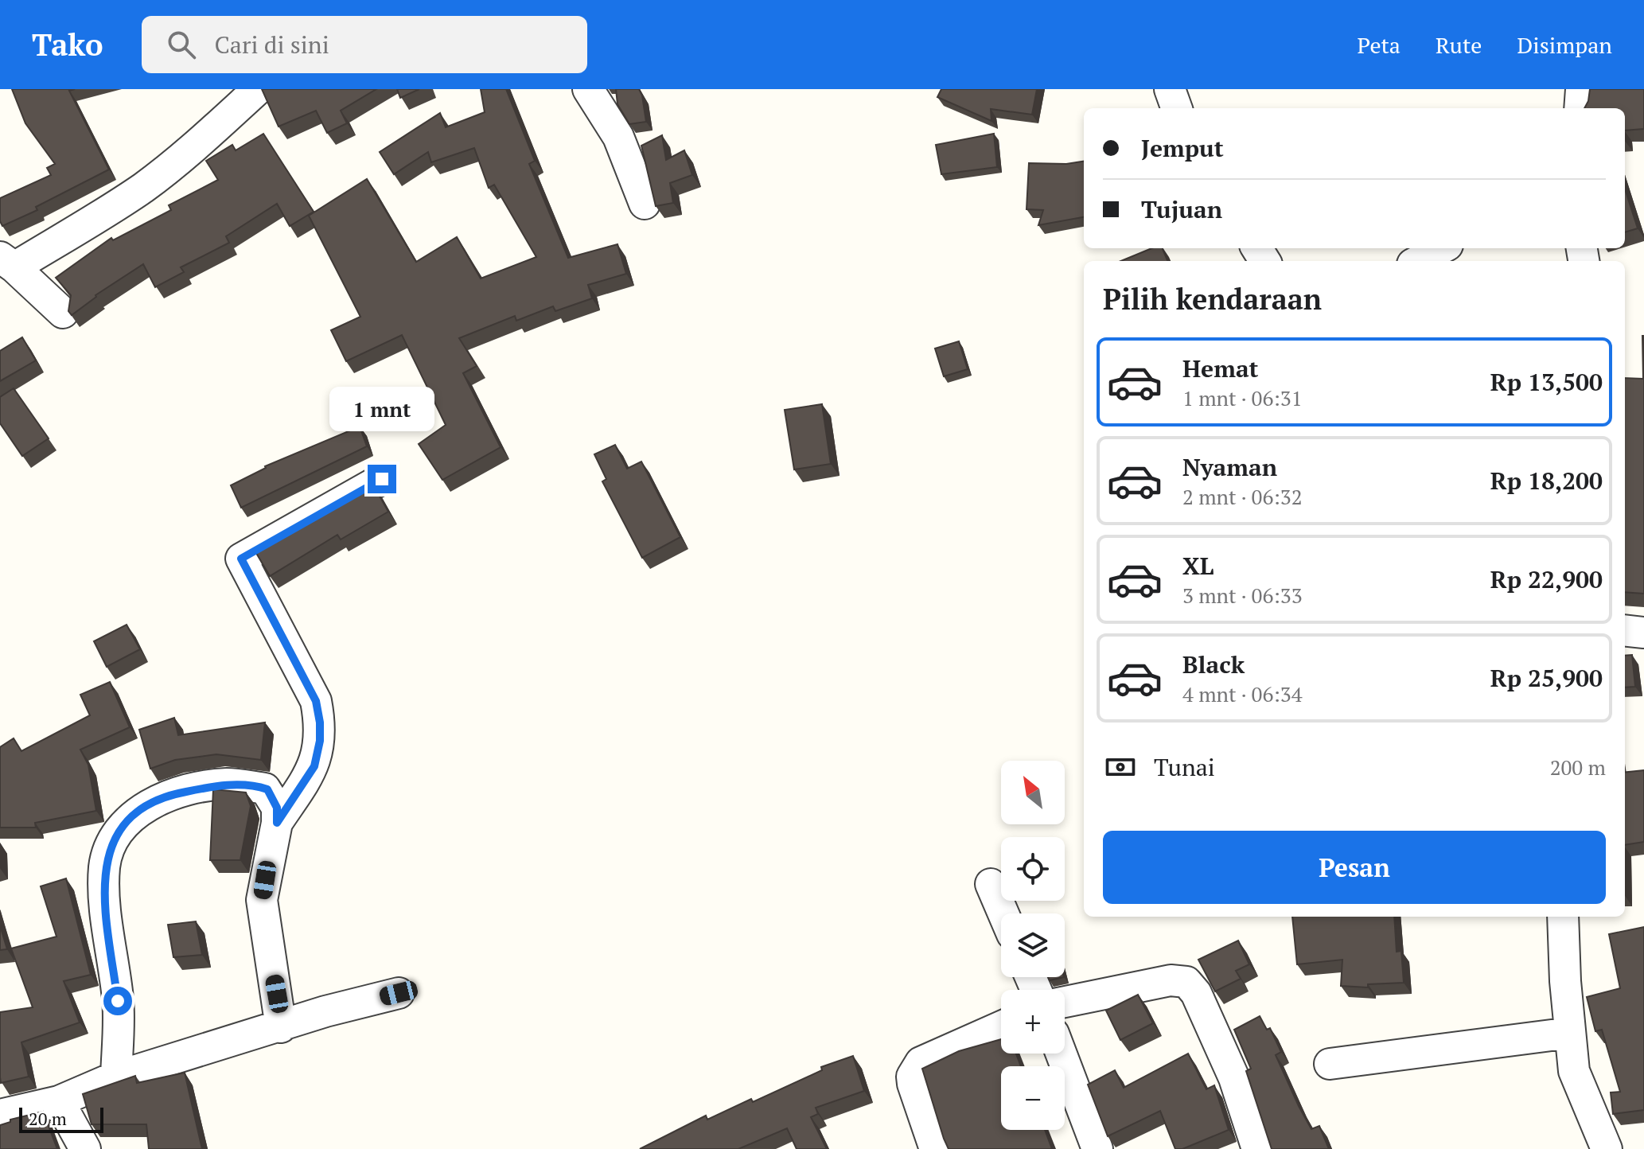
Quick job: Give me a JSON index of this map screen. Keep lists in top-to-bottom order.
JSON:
{
  "scale_bar": "20 m",
  "north": "top left",
  "page": {
    "header": "Tako",
    "search": "Cari di sini",
    "nav": ["Peta", "Rute", "Disimpan"],
    "banner": ["Jemput", "Tujuan"],
    "heading": "Pilih kendaraan",
    "list": [
      {
        "name": "Hemat",
        "note": "1 mnt · 06:31",
        "value": "Rp 13,500"
      },
      {
        "name": "Nyaman",
        "note": "2 mnt · 06:32",
        "value": "Rp 18,200"
      },
      {
        "name": "XL",
        "note": "3 mnt · 06:33",
        "value": "Rp 22,900"
      },
      {
        "name": "Black",
        "note": "4 mnt · 06:34",
        "value": "Rp 25,900"
      }
    ],
    "bubble": "1 mnt",
    "pay": ["Tunai", "200 m"],
    "map_buttons": ["+", "−"],
    "buttons": "Pesan",
    "scale": "20 m"
  }
}
